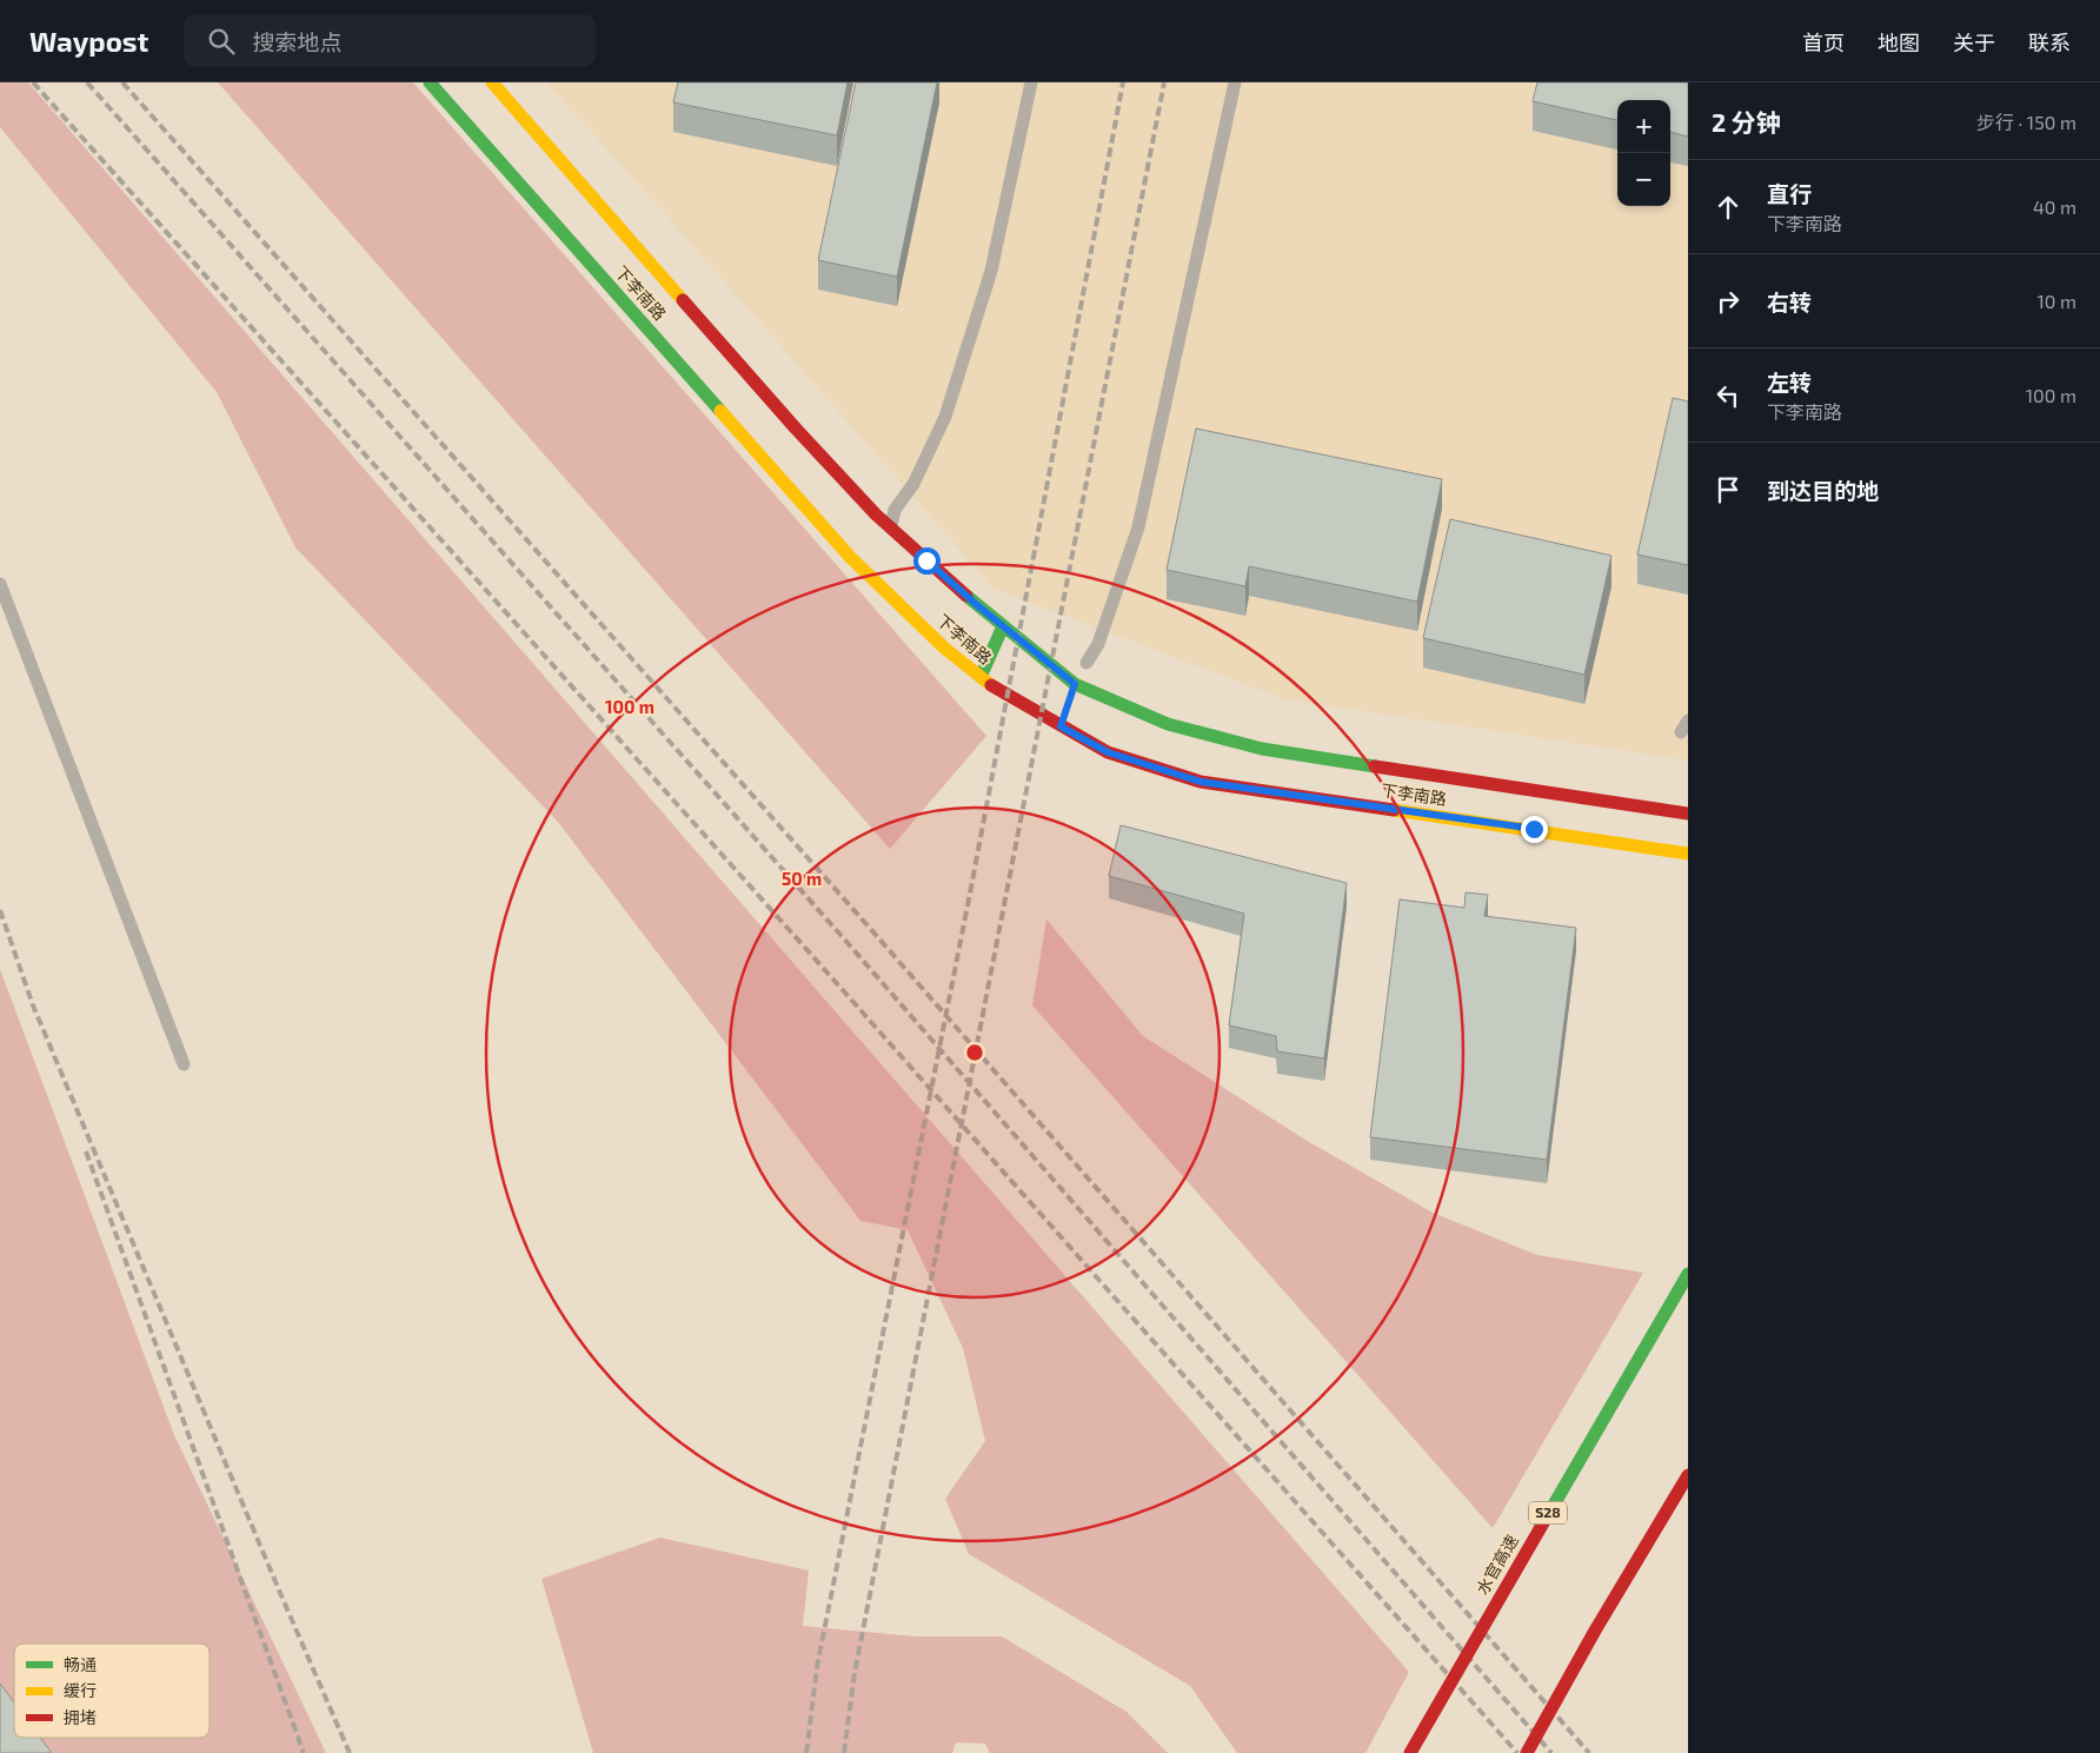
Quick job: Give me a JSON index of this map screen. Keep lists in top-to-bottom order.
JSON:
{
  "streets": {
    "main road": ["下李南路", "S28", "水官高速"]
  },
  "legend": ["畅通", "缓行", "拥堵"],
  "page": {
    "header": "Waypost",
    "search": "搜索地点",
    "nav": [
      "首页",
      "地图",
      "关于",
      "联系"
    ],
    "heading": ["2 分钟", "步行 · 150 m"],
    "map_buttons": ["+", "−"],
    "list": [
      ["直行", "下李南路", "40 m"],
      ["右转", "10 m"],
      ["左转", "下李南路", "100 m"],
      "到达目的地"
    ]
  },
  "rings": ["100 m", "50 m"]
}
